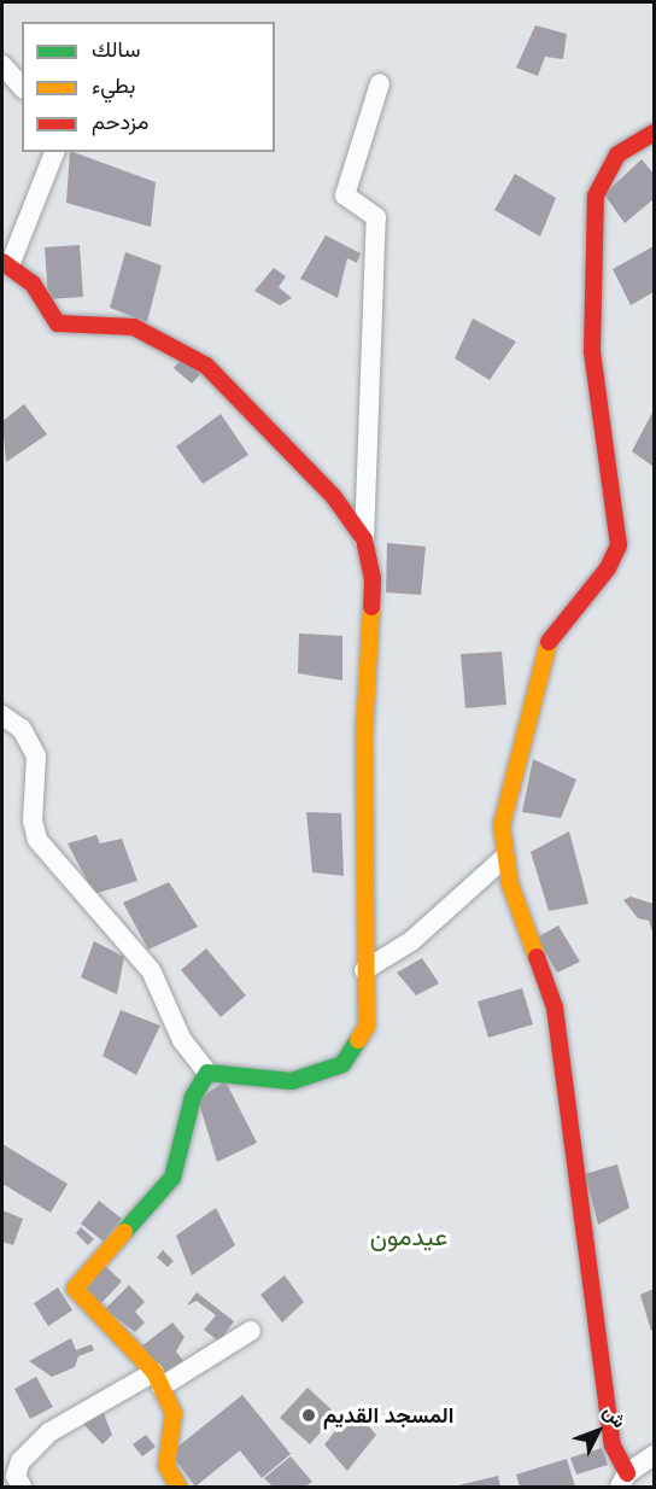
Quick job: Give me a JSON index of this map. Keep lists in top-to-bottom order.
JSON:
{
  "districts": ["عيدمون"],
  "places": ["المسجد القديم"],
  "legend": ["سالك", "بطيء", "مزدحم"],
  "north": "top right"
}
